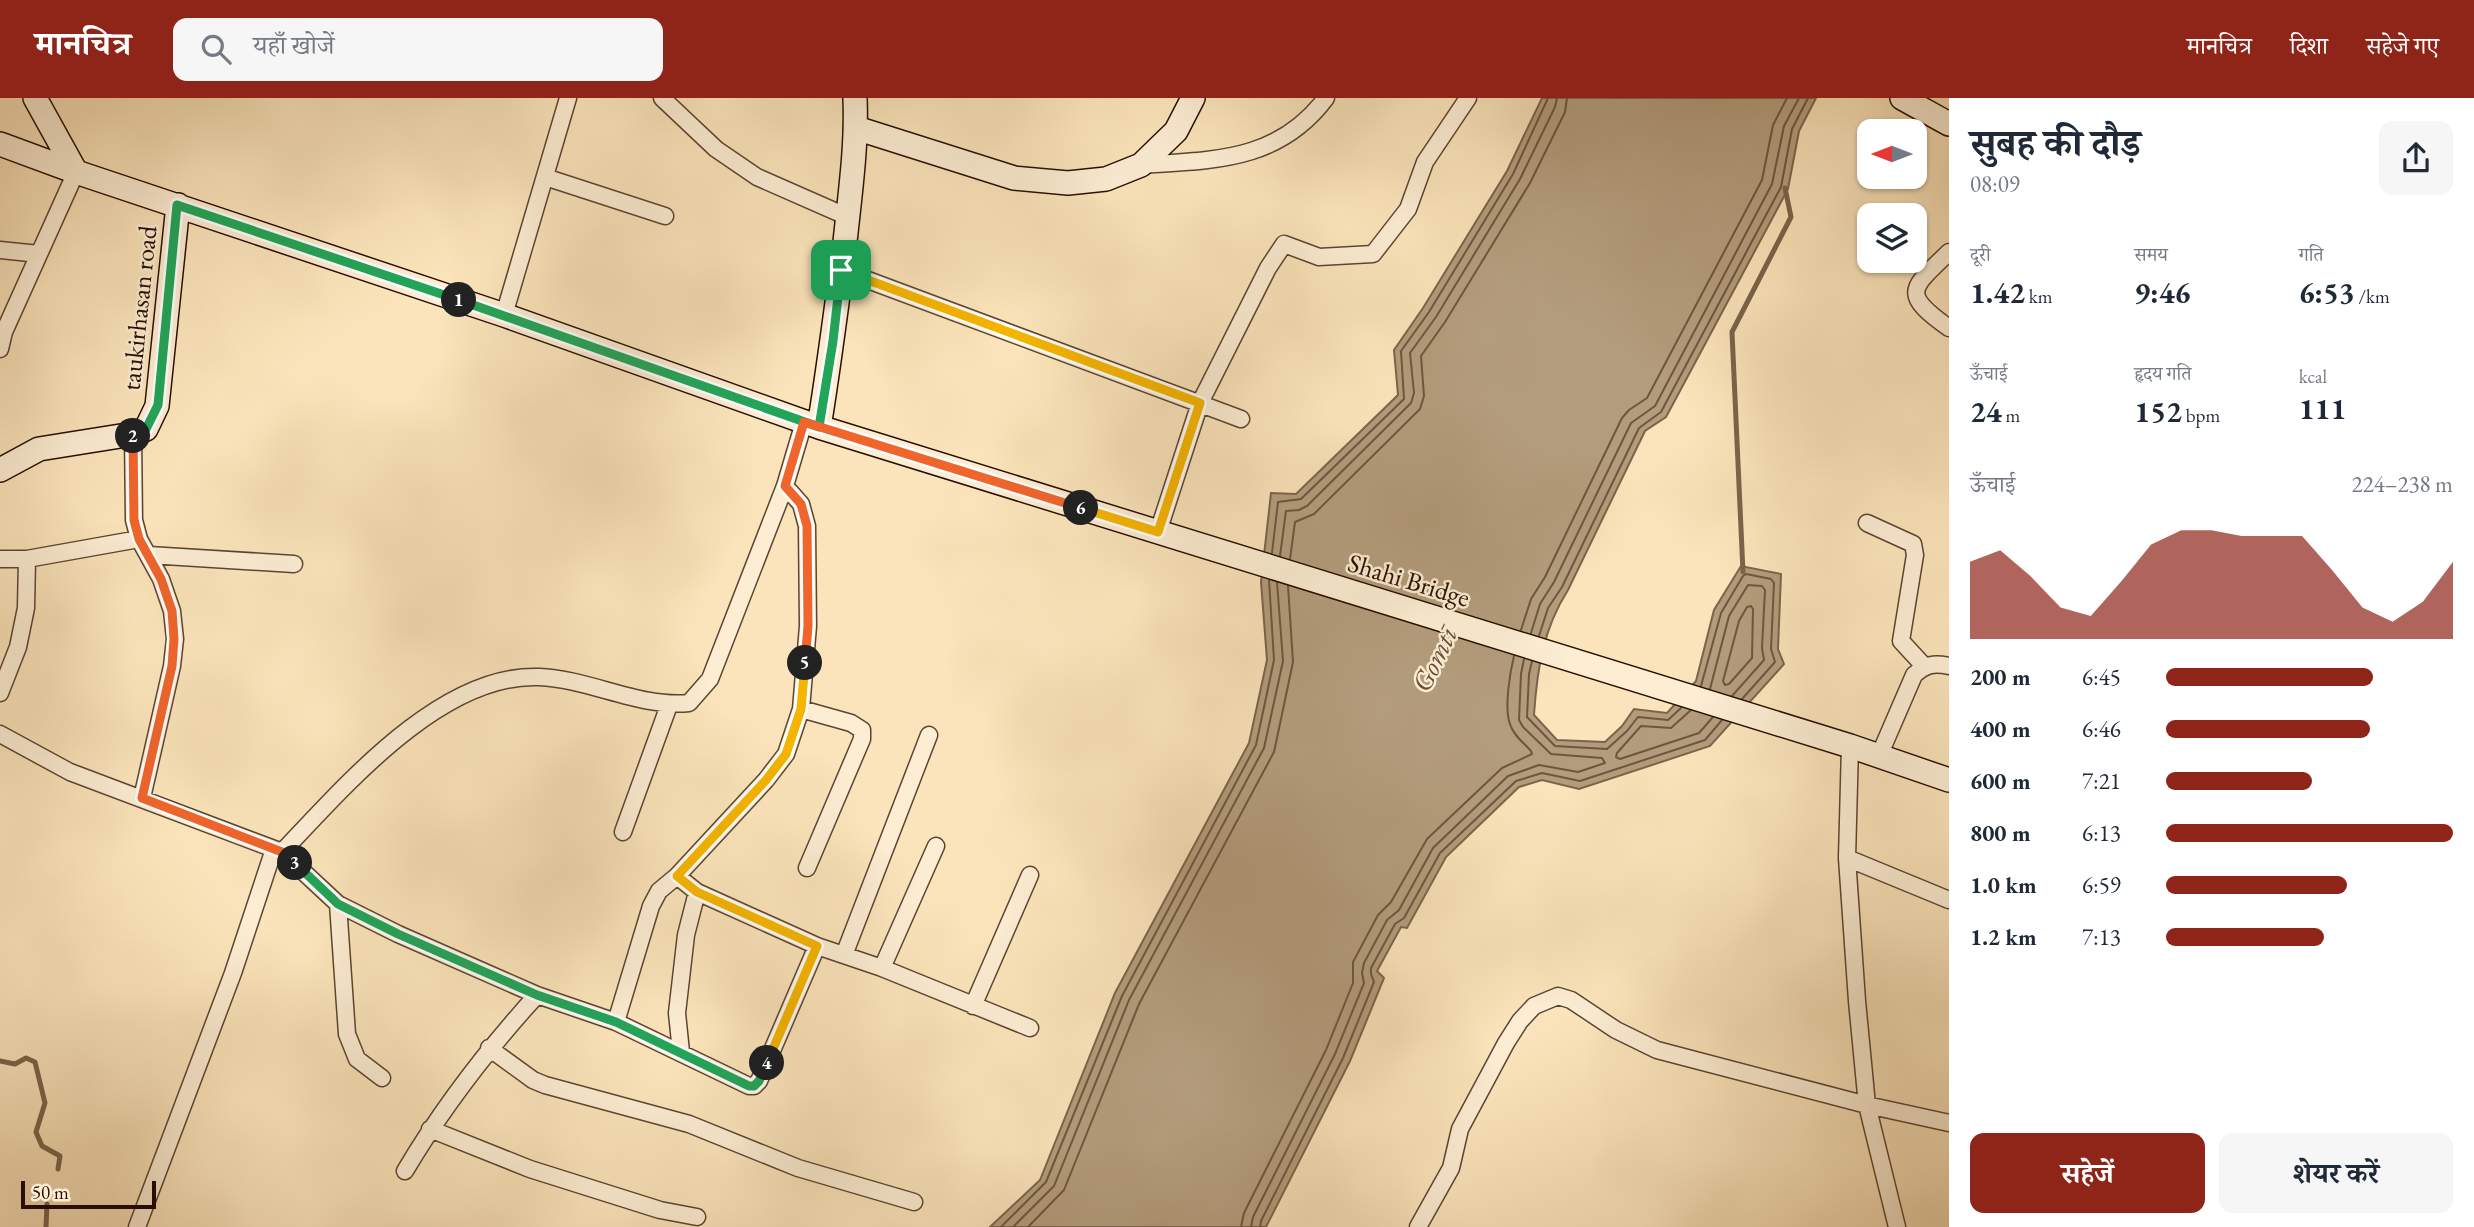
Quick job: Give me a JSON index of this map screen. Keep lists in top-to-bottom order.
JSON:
{
  "streets": {
    "main road": ["taukirhasan road", "Shahi Bridge"]
  },
  "crossings": [
    ["taukirhasan road", "Shahi Bridge"]
  ],
  "water": ["Gomtī"],
  "scale_bar": "50 m",
  "north": "left",
  "page": {
    "header": "मानचित्र",
    "search": "यहाँ खोजें",
    "nav": ["मानचित्र", "दिशा", "सहेजे गए"],
    "heading": ["सुबह की दौड़", "08:09"],
    "stats": [
      ["दूरी", "1.42 km"],
      ["समय", "9:46"],
      ["गति", "6:53 /km"],
      ["ऊँचाई", "24 m"],
      ["हृदय गति", "152 bpm"],
      ["kcal", "111"]
    ],
    "pins": [
      "1",
      "2",
      "6",
      "5",
      "3",
      "4"
    ],
    "chart": ["ऊँचाई", "224–238 m"],
    "list": [
      {
        "name": "200 m",
        "note": "6:45"
      },
      {
        "name": "400 m",
        "note": "6:46"
      },
      {
        "name": "600 m",
        "note": "7:21"
      },
      {
        "name": "800 m",
        "note": "6:13"
      },
      {
        "name": "1.0 km",
        "note": "6:59"
      },
      {
        "name": "1.2 km",
        "note": "7:13"
      }
    ],
    "buttons": ["सहेजें", "शेयर करें"],
    "scale": "50 m"
  }
}
